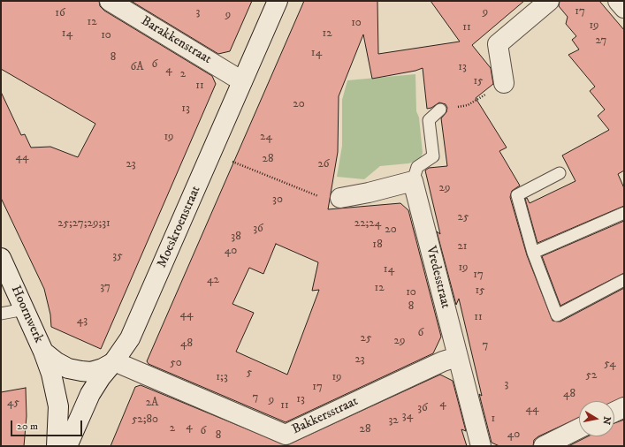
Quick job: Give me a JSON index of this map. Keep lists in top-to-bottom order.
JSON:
{
  "streets": {
    "street": [
      "Barakkenstraat",
      "Moeskroenstraat",
      "Vredesstraat",
      "Hoornwerk",
      "Bakkersstraat"
    ]
  },
  "crossings": [
    ["Barakkenstraat", "Moeskroenstraat"],
    ["Moeskroenstraat", "Hoornwerk"],
    ["Moeskroenstraat", "Bakkersstraat"],
    ["Vredesstraat", "Bakkersstraat"],
    ["Hoornwerk", "Bakkersstraat"]
  ],
  "house_numbers": [
    "17",
    "3",
    "9",
    "16",
    "9",
    "12",
    "10",
    "19",
    "11",
    "14",
    "12",
    "10",
    "27",
    "14",
    "8",
    "6",
    "6A",
    "13",
    "4",
    "2",
    "15",
    "11",
    "20",
    "13",
    "19",
    "24",
    "44",
    "28",
    "23",
    "26",
    "29",
    "30",
    "25",
    "25;27;29;31",
    "22;24",
    "36",
    "20",
    "38",
    "18",
    "21",
    "40",
    "35",
    "19",
    "14",
    "17",
    "42",
    "37",
    "12",
    "15",
    "10",
    "8",
    "44",
    "11",
    "43",
    "6",
    "25",
    "29",
    "48",
    "7",
    "23",
    "50",
    "54",
    "5",
    "52",
    "1;3",
    "19",
    "3",
    "17",
    "48",
    "7",
    "13",
    "9",
    "45",
    "2A",
    "4",
    "11",
    "36",
    "44",
    "34",
    "1",
    "52;80",
    "32",
    "4",
    "2",
    "28",
    "6",
    "40",
    "8"
  ],
  "scale_bar": "20 m",
  "north": "right"
}
